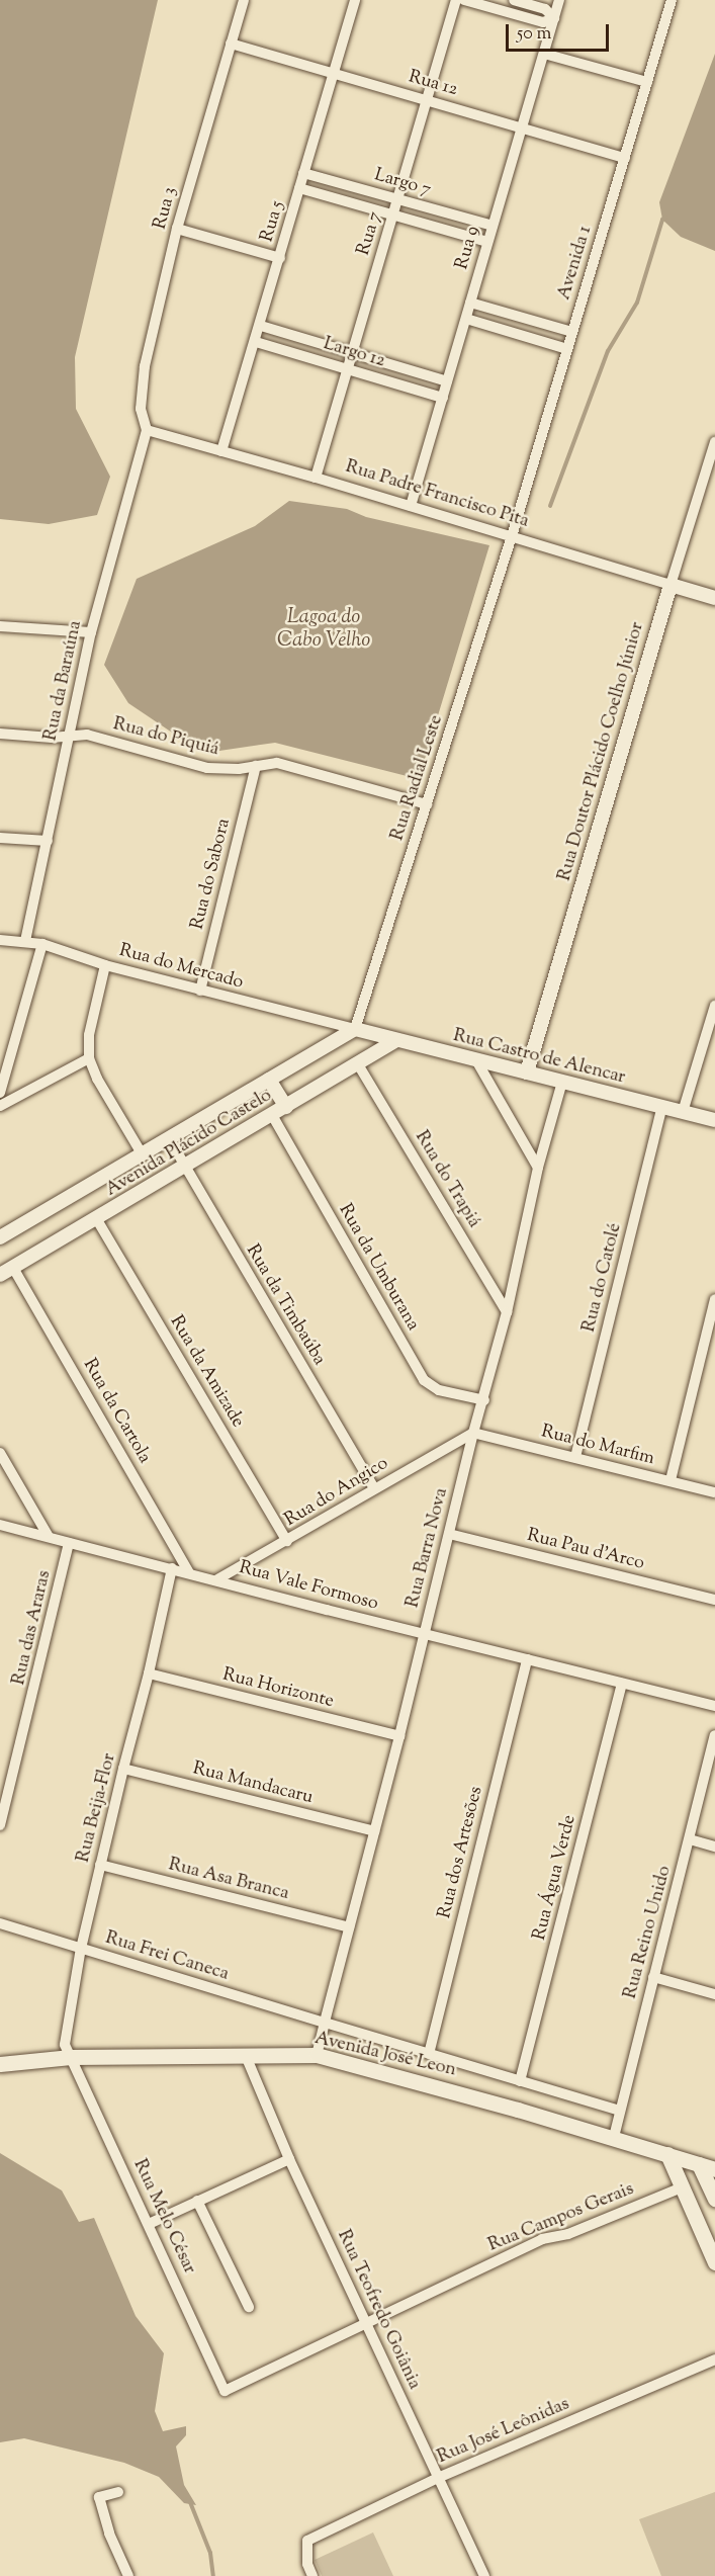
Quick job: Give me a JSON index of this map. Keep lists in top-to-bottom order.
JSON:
{
  "streets": {
    "main road": ["Avenida José Leon"],
    "street": [
      "Rua 12",
      "Largo 7",
      "Rua 3",
      "Rua 5",
      "Rua 7",
      "Rua 9",
      "Avenida 1",
      "Largo 12",
      "Rua Padre Francisco Pita",
      "Rua da Baraúna",
      "Rua do Piquiá",
      "Rua Doutor Plácido Coelho Júnior",
      "Rua Radial Leste",
      "Rua do Sabora",
      "Rua do Mercado",
      "Rua Castro de Alencar",
      "Avenida Plácido Castelo",
      "Rua do Trapiá",
      "Rua da Umburana",
      "Rua do Catolé",
      "Rua da Timbaúba",
      "Rua da Amizade",
      "Rua da Cartola",
      "Rua do Marfim",
      "Rua do Angico",
      "Rua Barra Nova",
      "Rua Pau d'Arco",
      "Rua Vale Formoso",
      "Rua das Araras",
      "Rua Horizonte",
      "Rua Mandacaru",
      "Rua Beija-Flor",
      "Rua dos Artesões",
      "Rua Água Verde",
      "Rua Asa Branca",
      "Rua Reino Unido",
      "Rua Frei Caneca",
      "Rua Melo César",
      "Rua Campos Gerais",
      "Rua Teofredo Goiânia",
      "Rua José Leônidas"
    ]
  },
  "crossings": [
    ["Rua 12", "Rua 3"],
    ["Rua 12", "Rua 5"],
    ["Rua 12", "Rua 7"],
    ["Rua 12", "Rua 9"],
    ["Rua 12", "Avenida 1"],
    ["Largo 7", "Rua 5"],
    ["Largo 7", "Rua 7"],
    ["Largo 7", "Rua 9"],
    ["Rua 3", "Rua Padre Francisco Pita"],
    ["Rua 3", "Rua da Baraúna"],
    ["Rua 5", "Largo 12"],
    ["Rua 5", "Rua Padre Francisco Pita"],
    ["Rua 7", "Largo 12"],
    ["Rua 7", "Rua Padre Francisco Pita"],
    ["Rua 9", "Largo 12"],
    ["Rua 9", "Rua Padre Francisco Pita"],
    ["Avenida 1", "Rua Padre Francisco Pita"],
    ["Avenida 1", "Rua Radial Leste"],
    ["Rua Padre Francisco Pita", "Rua da Baraúna"],
    ["Rua Padre Francisco Pita", "Rua Doutor Plácido Coelho Júnior"],
    ["Rua Padre Francisco Pita", "Rua Radial Leste"],
    ["Rua da Baraúna", "Rua do Piquiá"],
    ["Rua da Baraúna", "Rua do Mercado"],
    ["Rua do Piquiá", "Rua Radial Leste"],
    ["Rua do Piquiá", "Rua do Sabora"],
    ["Rua Doutor Plácido Coelho Júnior", "Rua Castro de Alencar"],
    ["Rua Radial Leste", "Rua do Mercado"],
    ["Rua Radial Leste", "Rua Castro de Alencar"],
    ["Rua Radial Leste", "Avenida Plácido Castelo"],
    ["Rua do Sabora", "Rua do Mercado"],
    ["Rua do Mercado", "Rua Castro de Alencar"],
    ["Rua do Mercado", "Avenida Plácido Castelo"],
    ["Rua Castro de Alencar", "Avenida Plácido Castelo"],
    ["Rua Castro de Alencar", "Rua do Catolé"],
    ["Rua Castro de Alencar", "Rua Barra Nova"],
    ["Avenida Plácido Castelo", "Rua do Trapiá"],
    ["Avenida Plácido Castelo", "Rua da Umburana"],
    ["Avenida Plácido Castelo", "Rua da Timbaúba"],
    ["Avenida Plácido Castelo", "Rua da Amizade"],
    ["Avenida Plácido Castelo", "Rua da Cartola"],
    ["Rua do Trapiá", "Rua Barra Nova"],
    ["Rua da Umburana", "Rua Barra Nova"],
    ["Rua do Catolé", "Rua do Marfim"],
    ["Rua da Timbaúba", "Rua do Angico"],
    ["Rua da Amizade", "Rua do Angico"],
    ["Rua da Cartola", "Rua Vale Formoso"],
    ["Rua do Marfim", "Rua do Angico"],
    ["Rua do Marfim", "Rua Barra Nova"],
    ["Rua do Angico", "Rua Barra Nova"],
    ["Rua do Angico", "Rua Vale Formoso"],
    ["Rua Barra Nova", "Rua Pau d'Arco"],
    ["Rua Barra Nova", "Rua Vale Formoso"],
    ["Rua Barra Nova", "Rua Horizonte"],
    ["Rua Barra Nova", "Rua Mandacaru"],
    ["Rua Barra Nova", "Rua Asa Branca"],
    ["Rua Barra Nova", "Rua Frei Caneca"],
    ["Rua Vale Formoso", "Rua das Araras"],
    ["Rua Vale Formoso", "Rua Beija-Flor"],
    ["Rua Vale Formoso", "Rua dos Artesões"],
    ["Rua Vale Formoso", "Rua Água Verde"],
    ["Rua Horizonte", "Rua Beija-Flor"],
    ["Rua Mandacaru", "Rua Beija-Flor"],
    ["Rua Beija-Flor", "Rua Asa Branca"],
    ["Rua Beija-Flor", "Rua Frei Caneca"],
    ["Rua Beija-Flor", "Avenida José Leon"],
    ["Rua Beija-Flor", "Rua Melo César"],
    ["Rua dos Artesões", "Rua Frei Caneca"],
    ["Rua Água Verde", "Rua Frei Caneca"],
    ["Rua Reino Unido", "Rua Frei Caneca"],
    ["Rua Reino Unido", "Avenida José Leon"],
    ["Avenida José Leon", "Rua Melo César"],
    ["Avenida José Leon", "Rua Teofredo Goiânia"],
    ["Rua Melo César", "Rua Campos Gerais"],
    ["Rua Campos Gerais", "Rua Teofredo Goiânia"],
    ["Rua Teofredo Goiânia", "Rua José Leônidas"]
  ],
  "water": ["Lagoa do Cabo Velho"],
  "scale_bar": "50 m"
}
